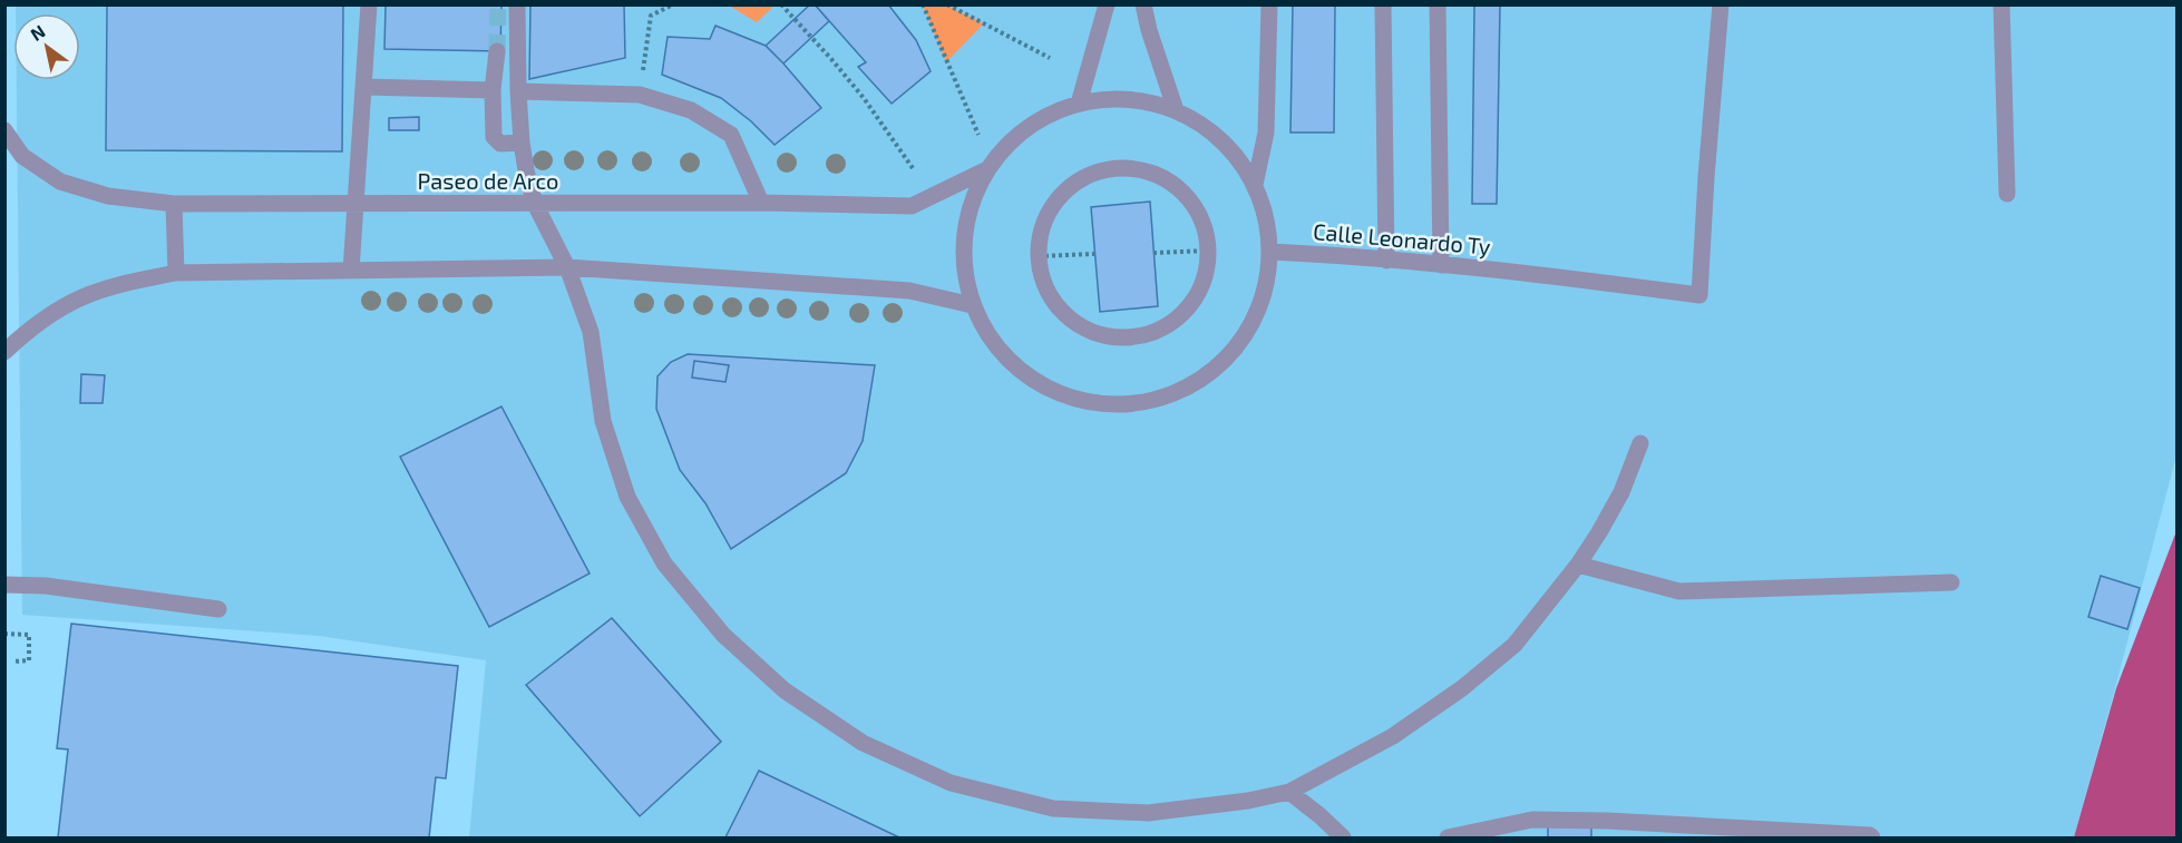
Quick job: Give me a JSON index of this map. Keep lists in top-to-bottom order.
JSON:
{
  "streets": {
    "street": ["Paseo de Arco", "Calle Leonardo Ty"]
  },
  "north": "top left"
}
